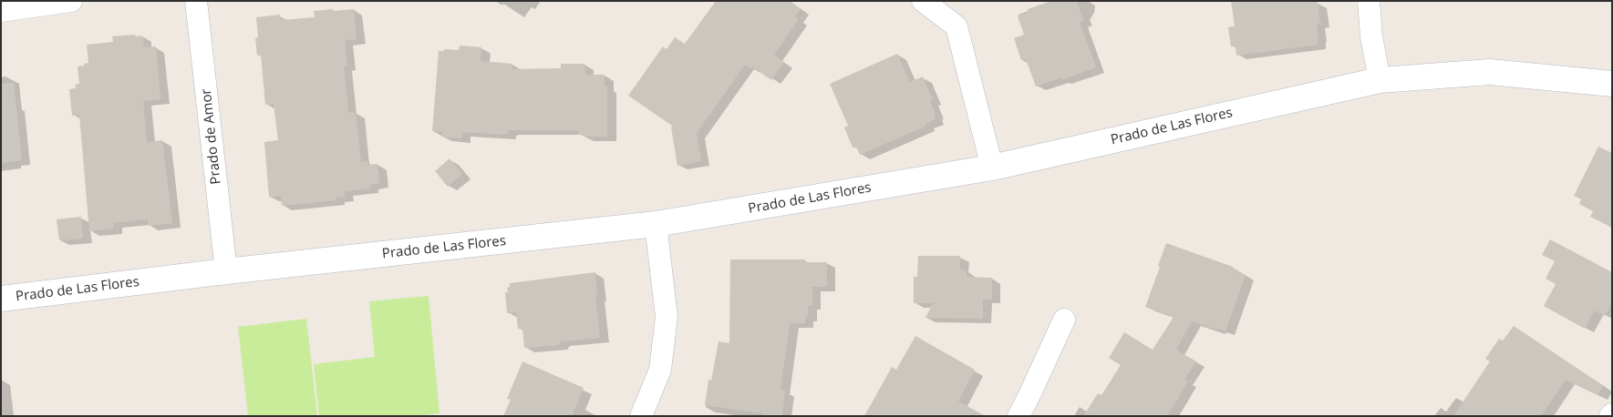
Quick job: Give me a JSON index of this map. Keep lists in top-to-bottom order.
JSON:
{
  "streets": {
    "street": ["Prado de Las Flores", "Prado de Amor"]
  },
  "crossings": [
    ["Prado de Las Flores", "Prado de Amor"]
  ]
}
